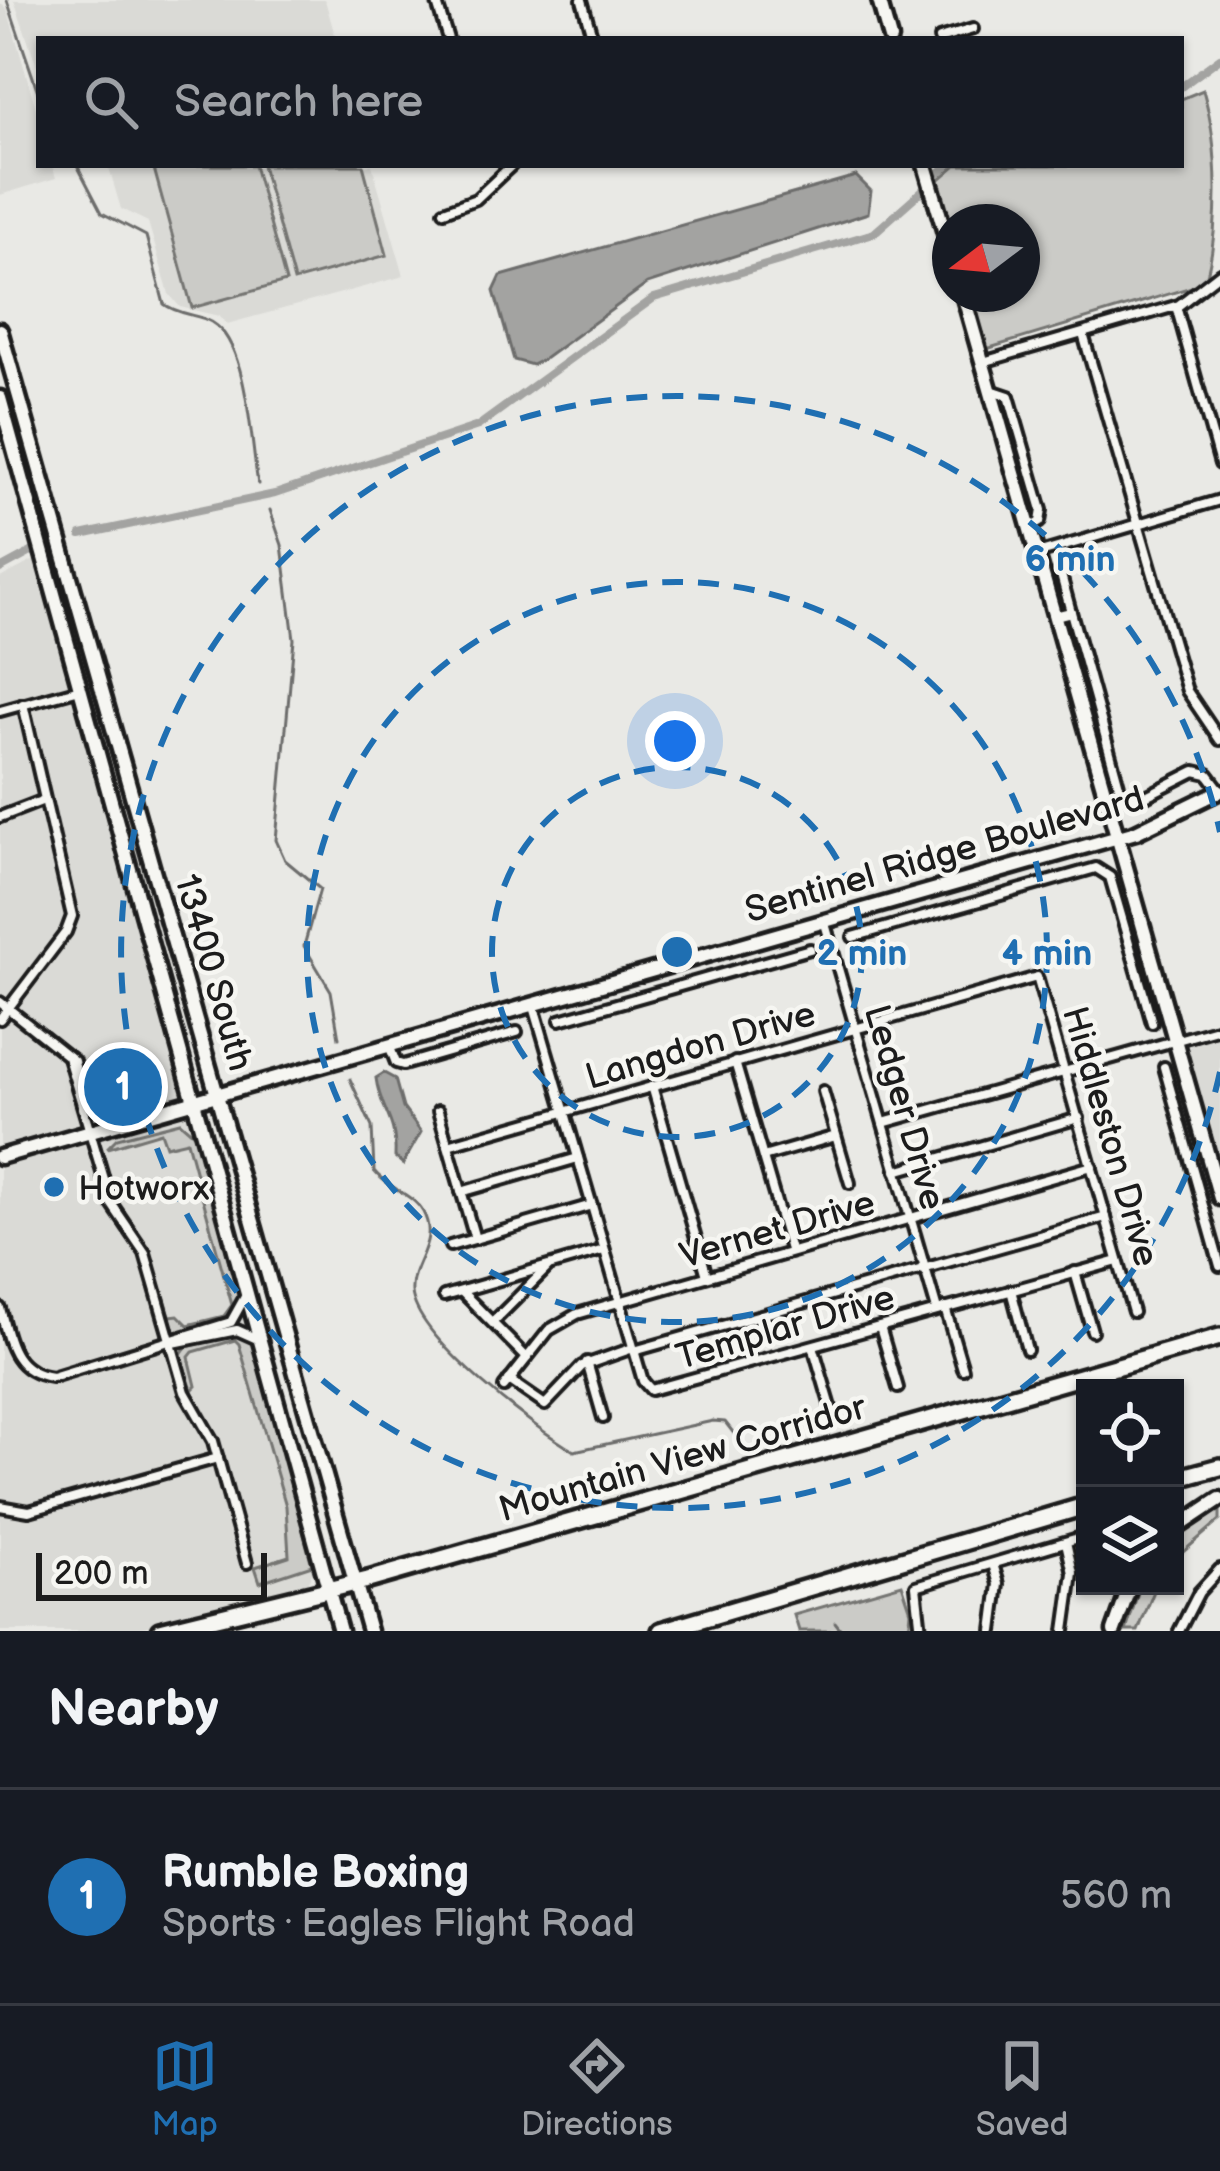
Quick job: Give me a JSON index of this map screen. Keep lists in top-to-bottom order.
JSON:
{
  "streets": {
    "highway": ["Mountain View Corridor"],
    "main road": ["Sentinel Ridge Boulevard", "13400 South"],
    "street": [
      "Langdon Drive",
      "Ledger Drive",
      "Hiddleston Drive",
      "Vernet Drive",
      "Templar Drive"
    ]
  },
  "crossings": [
    ["Sentinel Ridge Boulevard", "13400 South"],
    ["Sentinel Ridge Boulevard", "Ledger Drive"],
    ["Sentinel Ridge Boulevard", "Templar Drive"],
    ["13400 South", "Mountain View Corridor"],
    ["Langdon Drive", "Ledger Drive"],
    ["Langdon Drive", "Hiddleston Drive"],
    ["Langdon Drive", "Templar Drive"],
    ["Ledger Drive", "Vernet Drive"],
    ["Ledger Drive", "Templar Drive"],
    ["Hiddleston Drive", "Vernet Drive"],
    ["Hiddleston Drive", "Templar Drive"],
    ["Vernet Drive", "Templar Drive"]
  ],
  "places": ["Hotworx"],
  "scale_bar": "200 m",
  "north": "left",
  "page": {
    "search": "Search here",
    "pins": "1",
    "scale": "200 m",
    "heading": "Nearby",
    "list": [
      {
        "mark": "1",
        "name": "Rumble Boxing",
        "note": "Sports · Eagles Flight Road",
        "value": "560 m"
      }
    ],
    "nav": ["Map", "Directions", "Saved"]
  },
  "rings": ["6 min", "2 min", "4 min"]
}
